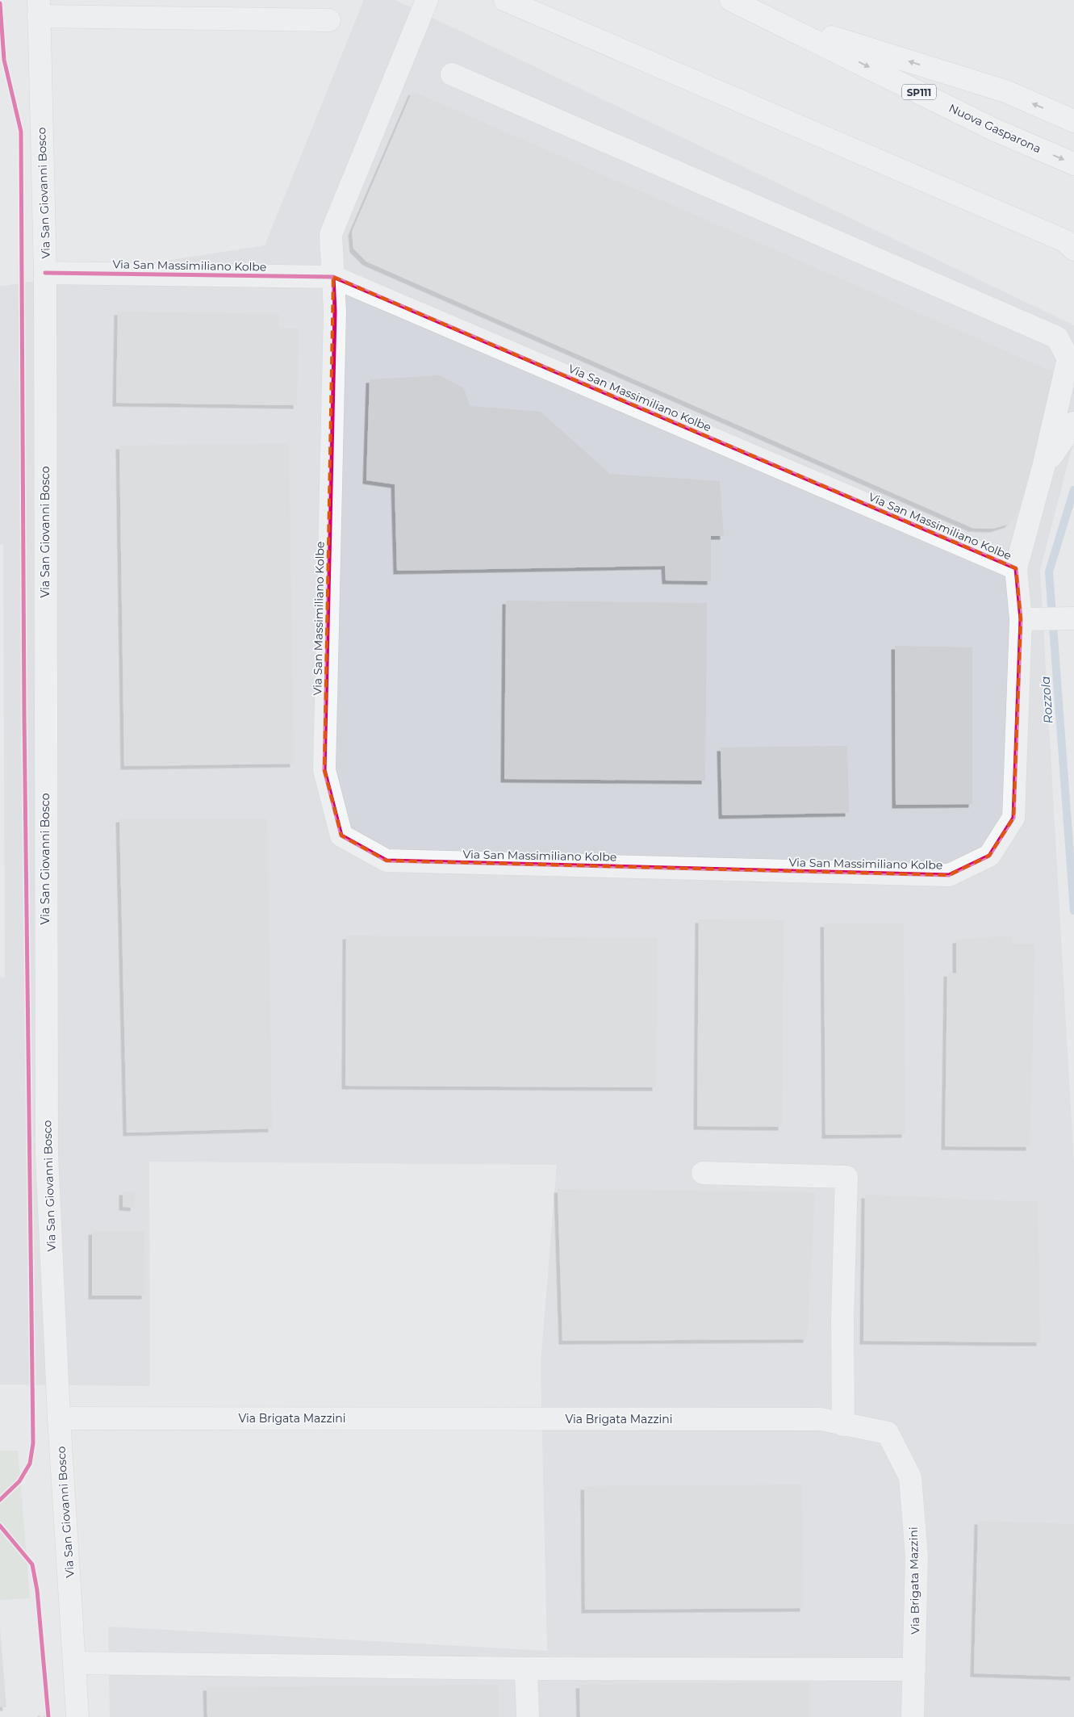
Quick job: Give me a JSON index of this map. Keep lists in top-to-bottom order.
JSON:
{
  "streets": {
    "main road": ["SP111", "Nuova Gasparona"],
    "street": ["Via San Giovanni Bosco", "Via San Massimiliano Kolbe", "Via Brigata Mazzini"]
  },
  "crossings": [
    ["Via San Giovanni Bosco", "Via San Massimiliano Kolbe"],
    ["Via San Giovanni Bosco", "Via Brigata Mazzini"]
  ],
  "water": ["Rozzola"]
}
